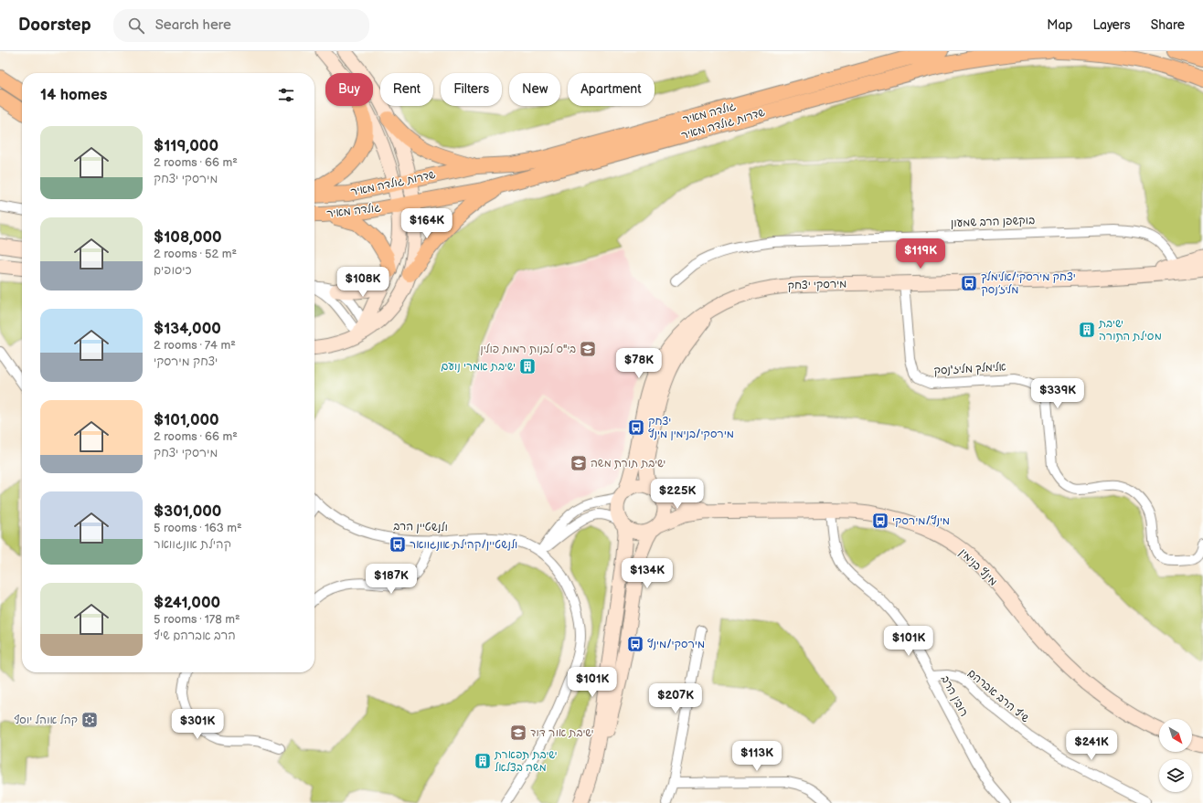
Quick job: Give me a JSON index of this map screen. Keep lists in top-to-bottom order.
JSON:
{
  "streets": {
    "main road": ["גולדה מאיר", "שדרות גולדה מאיר"],
    "street": [
      "בוקשפן הרב שמעון",
      "מירסקי יצחק",
      "אלימלך מליז'נסק",
      "ולנשטיין הרב",
      "מינץ בנימין",
      "רובין הרב",
      "שיף הרב אברהם"
    ]
  },
  "crossings": [
    ["גולדה מאיר", "שדרות גולדה מאיר"],
    ["מירסקי יצחק", "אלימלך מליז'נסק"],
    ["מינץ בנימין", "רובין הרב"],
    ["רובין הרב", "שיף הרב אברהם"]
  ],
  "places": {
    "bus stop": [
      "יצחק מירסקי/אלימלך מליז׳נסק",
      "יצחק מירסקי/בנימין מינץ",
      "מינץ/מירסקי",
      "ולנשטיין/קהילת אונגוואר",
      "מירסקי/מינץ"
    ],
    "building": ["ישיבת מסילת התורה", "ישיבת אמרי נועם", "ישיבת תפארת משה בצלאל"],
    "school or university": ["בי\"ס לבנות רמות פולין", "ישיבת תורת משה", "ישיבת אור דוד"],
    "synagogue": ["קהל אוהל יוסף"]
  },
  "north": "bottom right",
  "page": {
    "header": "Doorstep",
    "search": "Search here",
    "nav": ["Map", "Layers", "Share"],
    "chip": [
      "Buy",
      "Rent",
      "Filters",
      "New",
      "Apartment"
    ],
    "heading": "14 homes",
    "list": [
      {
        "name": "$119,000",
        "note": "2 rooms · 66 m² · מירסקי יצחק"
      },
      {
        "name": "$108,000",
        "note": "2 rooms · 52 m² · כיסופים"
      },
      {
        "name": "$134,000",
        "note": "2 rooms · 74 m² · יצחק מירסקי"
      },
      {
        "name": "$101,000",
        "note": "2 rooms · 66 m² · מירסקי יצחק"
      },
      {
        "name": "$301,000",
        "note": "5 rooms · 163 m² · קהילת אונגוואר"
      },
      {
        "name": "$241,000",
        "note": "5 rooms · 178 m² · הרב אברהם שיף"
      }
    ],
    "price": [
      "$164K",
      "$119K",
      "$108K",
      "$78K",
      "$339K",
      "$225K",
      "$134K",
      "$187K",
      "$101K",
      "$101K",
      "$207K",
      "$301K",
      "$241K",
      "$113K"
    ]
  }
}
